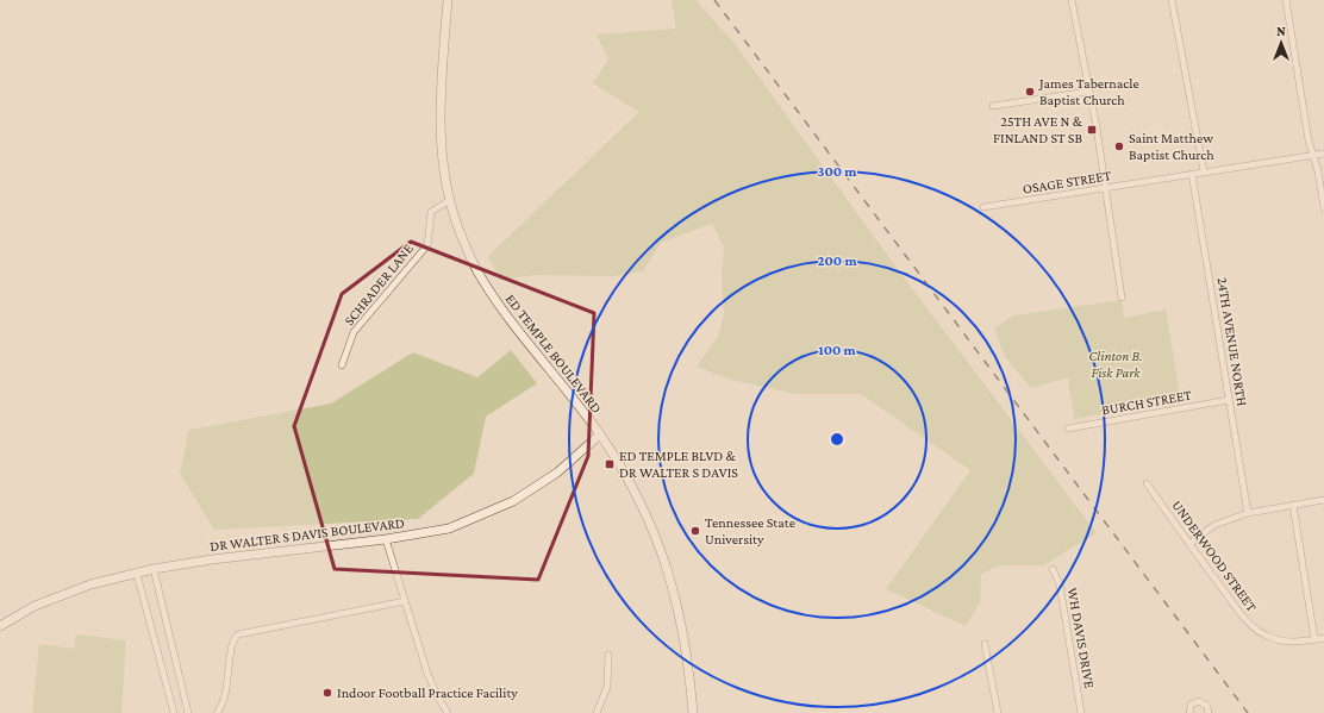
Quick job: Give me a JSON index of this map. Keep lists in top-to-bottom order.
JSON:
{
  "streets": {
    "main road": ["ED TEMPLE BOULEVARD", "DR WALTER S DAVIS BOULEVARD"],
    "street": [
      "OSAGE STREET",
      "SCHRADER LANE",
      "24TH AVENUE NORTH",
      "BURCH STREET",
      "UNDERWOOD STREET",
      "WH DAVIS DRIVE"
    ]
  },
  "crossings": [
    ["OSAGE STREET", "24TH AVENUE NORTH"],
    ["SCHRADER LANE", "ED TEMPLE BOULEVARD"],
    ["24TH AVENUE NORTH", "BURCH STREET"],
    ["ED TEMPLE BOULEVARD", "DR WALTER S DAVIS BOULEVARD"]
  ],
  "parks": ["Clinton B. Fisk Park"],
  "places": {
    "other": [
      "James Tabernacle Baptist Church",
      "Saint Matthew Baptist Church",
      "Tennessee State University",
      "Indoor Football Practice Facility"
    ],
    "transit": ["25TH AVE N & FINLAND ST SB", "ED TEMPLE BLVD & DR WALTER S DAVIS"]
  },
  "north": "top",
  "rings": ["300 m", "200 m", "100 m"]
}
